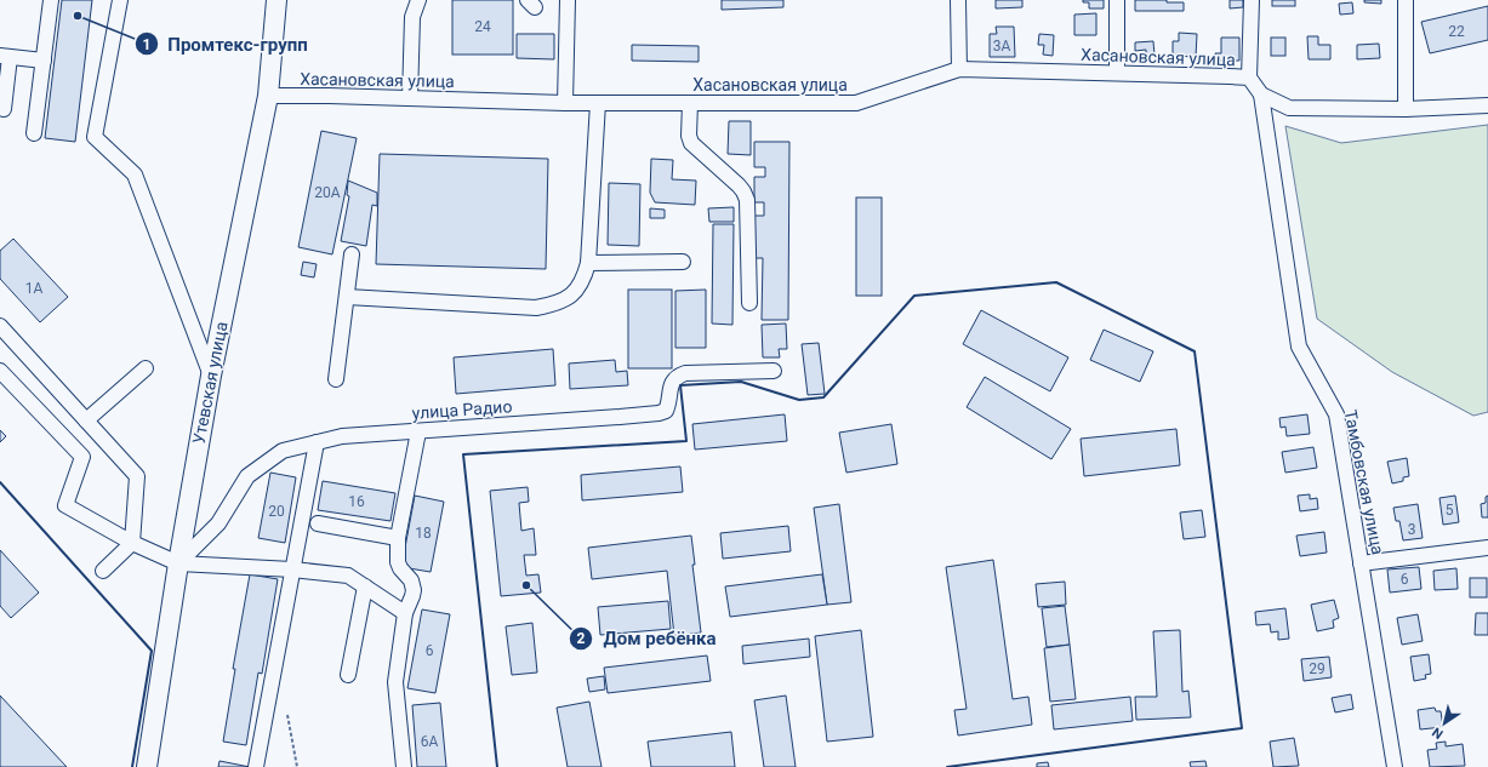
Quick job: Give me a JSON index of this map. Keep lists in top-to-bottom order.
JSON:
{
  "streets": {
    "main road": ["Утевская улица"],
    "street": ["Хасановская улица", "улица Радио", "Тамбовская улица"]
  },
  "crossings": [
    ["Хасановская улица", "Утевская улица"],
    ["Хасановская улица", "Тамбовская улица"],
    ["Утевская улица", "улица Радио"]
  ],
  "places": ["Промтекс-групп", "Дом ребёнка"],
  "house_numbers": [
    "24",
    "22",
    "3А",
    "20А",
    "1А",
    "16",
    "5",
    "20",
    "3",
    "18",
    "6",
    "6",
    "29",
    "6А"
  ],
  "north": "bottom left"
}
